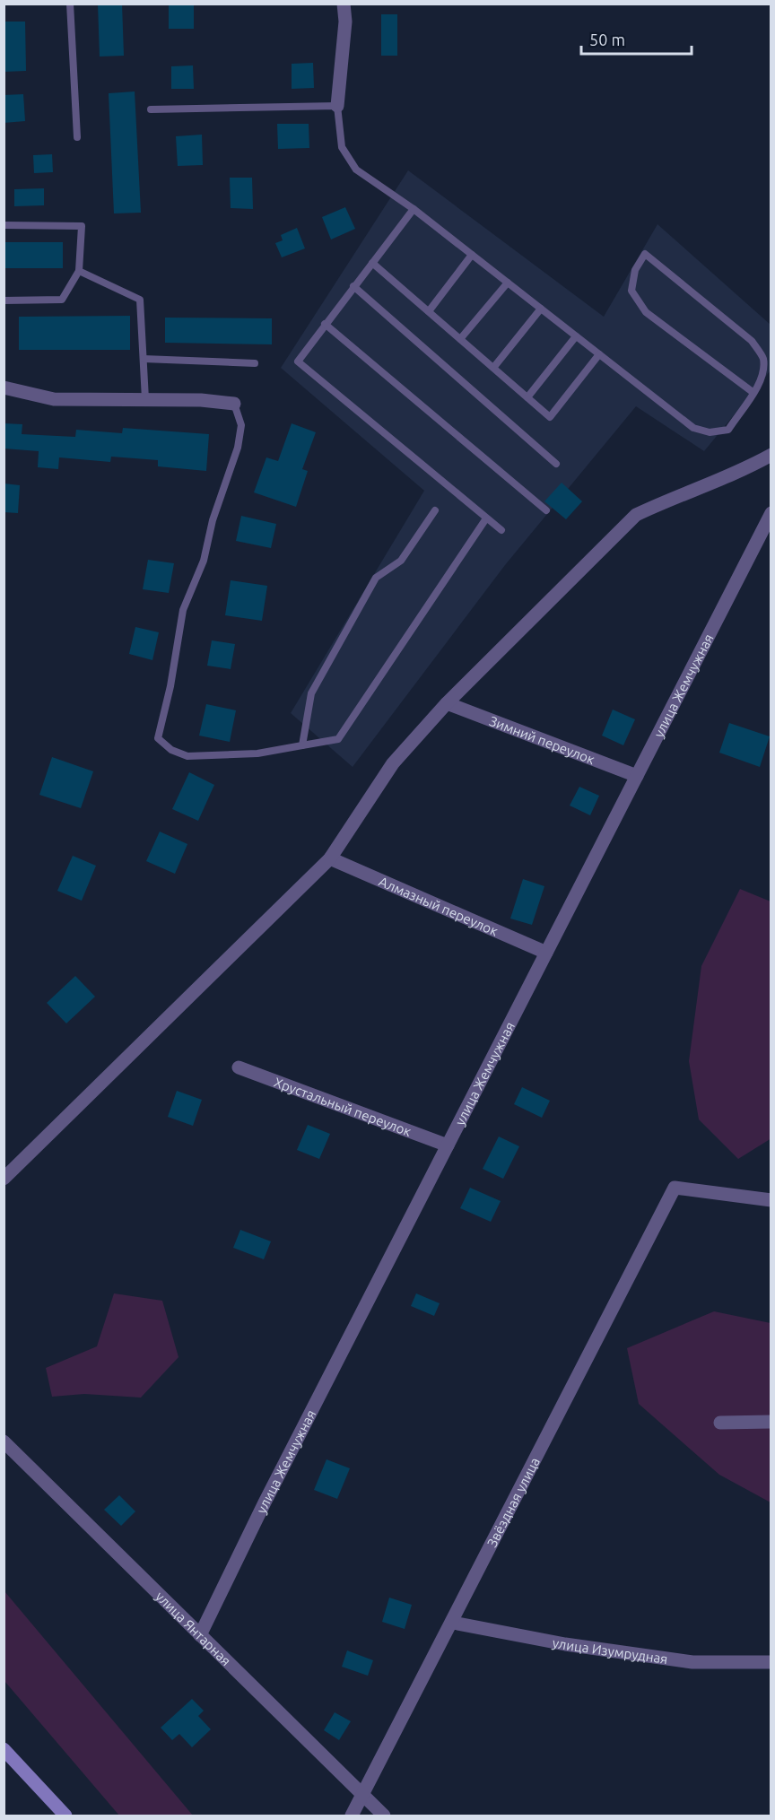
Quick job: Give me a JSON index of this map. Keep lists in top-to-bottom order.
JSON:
{
  "streets": {
    "street": [
      "улица Жемчужная",
      "Зимний переулок",
      "Алмазный переулок",
      "Хрустальный переулок",
      "Звёздная улица",
      "улица Янтарная",
      "улица Изумрудная"
    ]
  },
  "crossings": [
    ["улица Жемчужная", "Зимний переулок"],
    ["улица Жемчужная", "Алмазный переулок"],
    ["улица Жемчужная", "Хрустальный переулок"],
    ["улица Жемчужная", "улица Янтарная"],
    ["Звёздная улица", "улица Янтарная"],
    ["Звёздная улица", "улица Изумрудная"]
  ],
  "scale_bar": "50 m"
}
